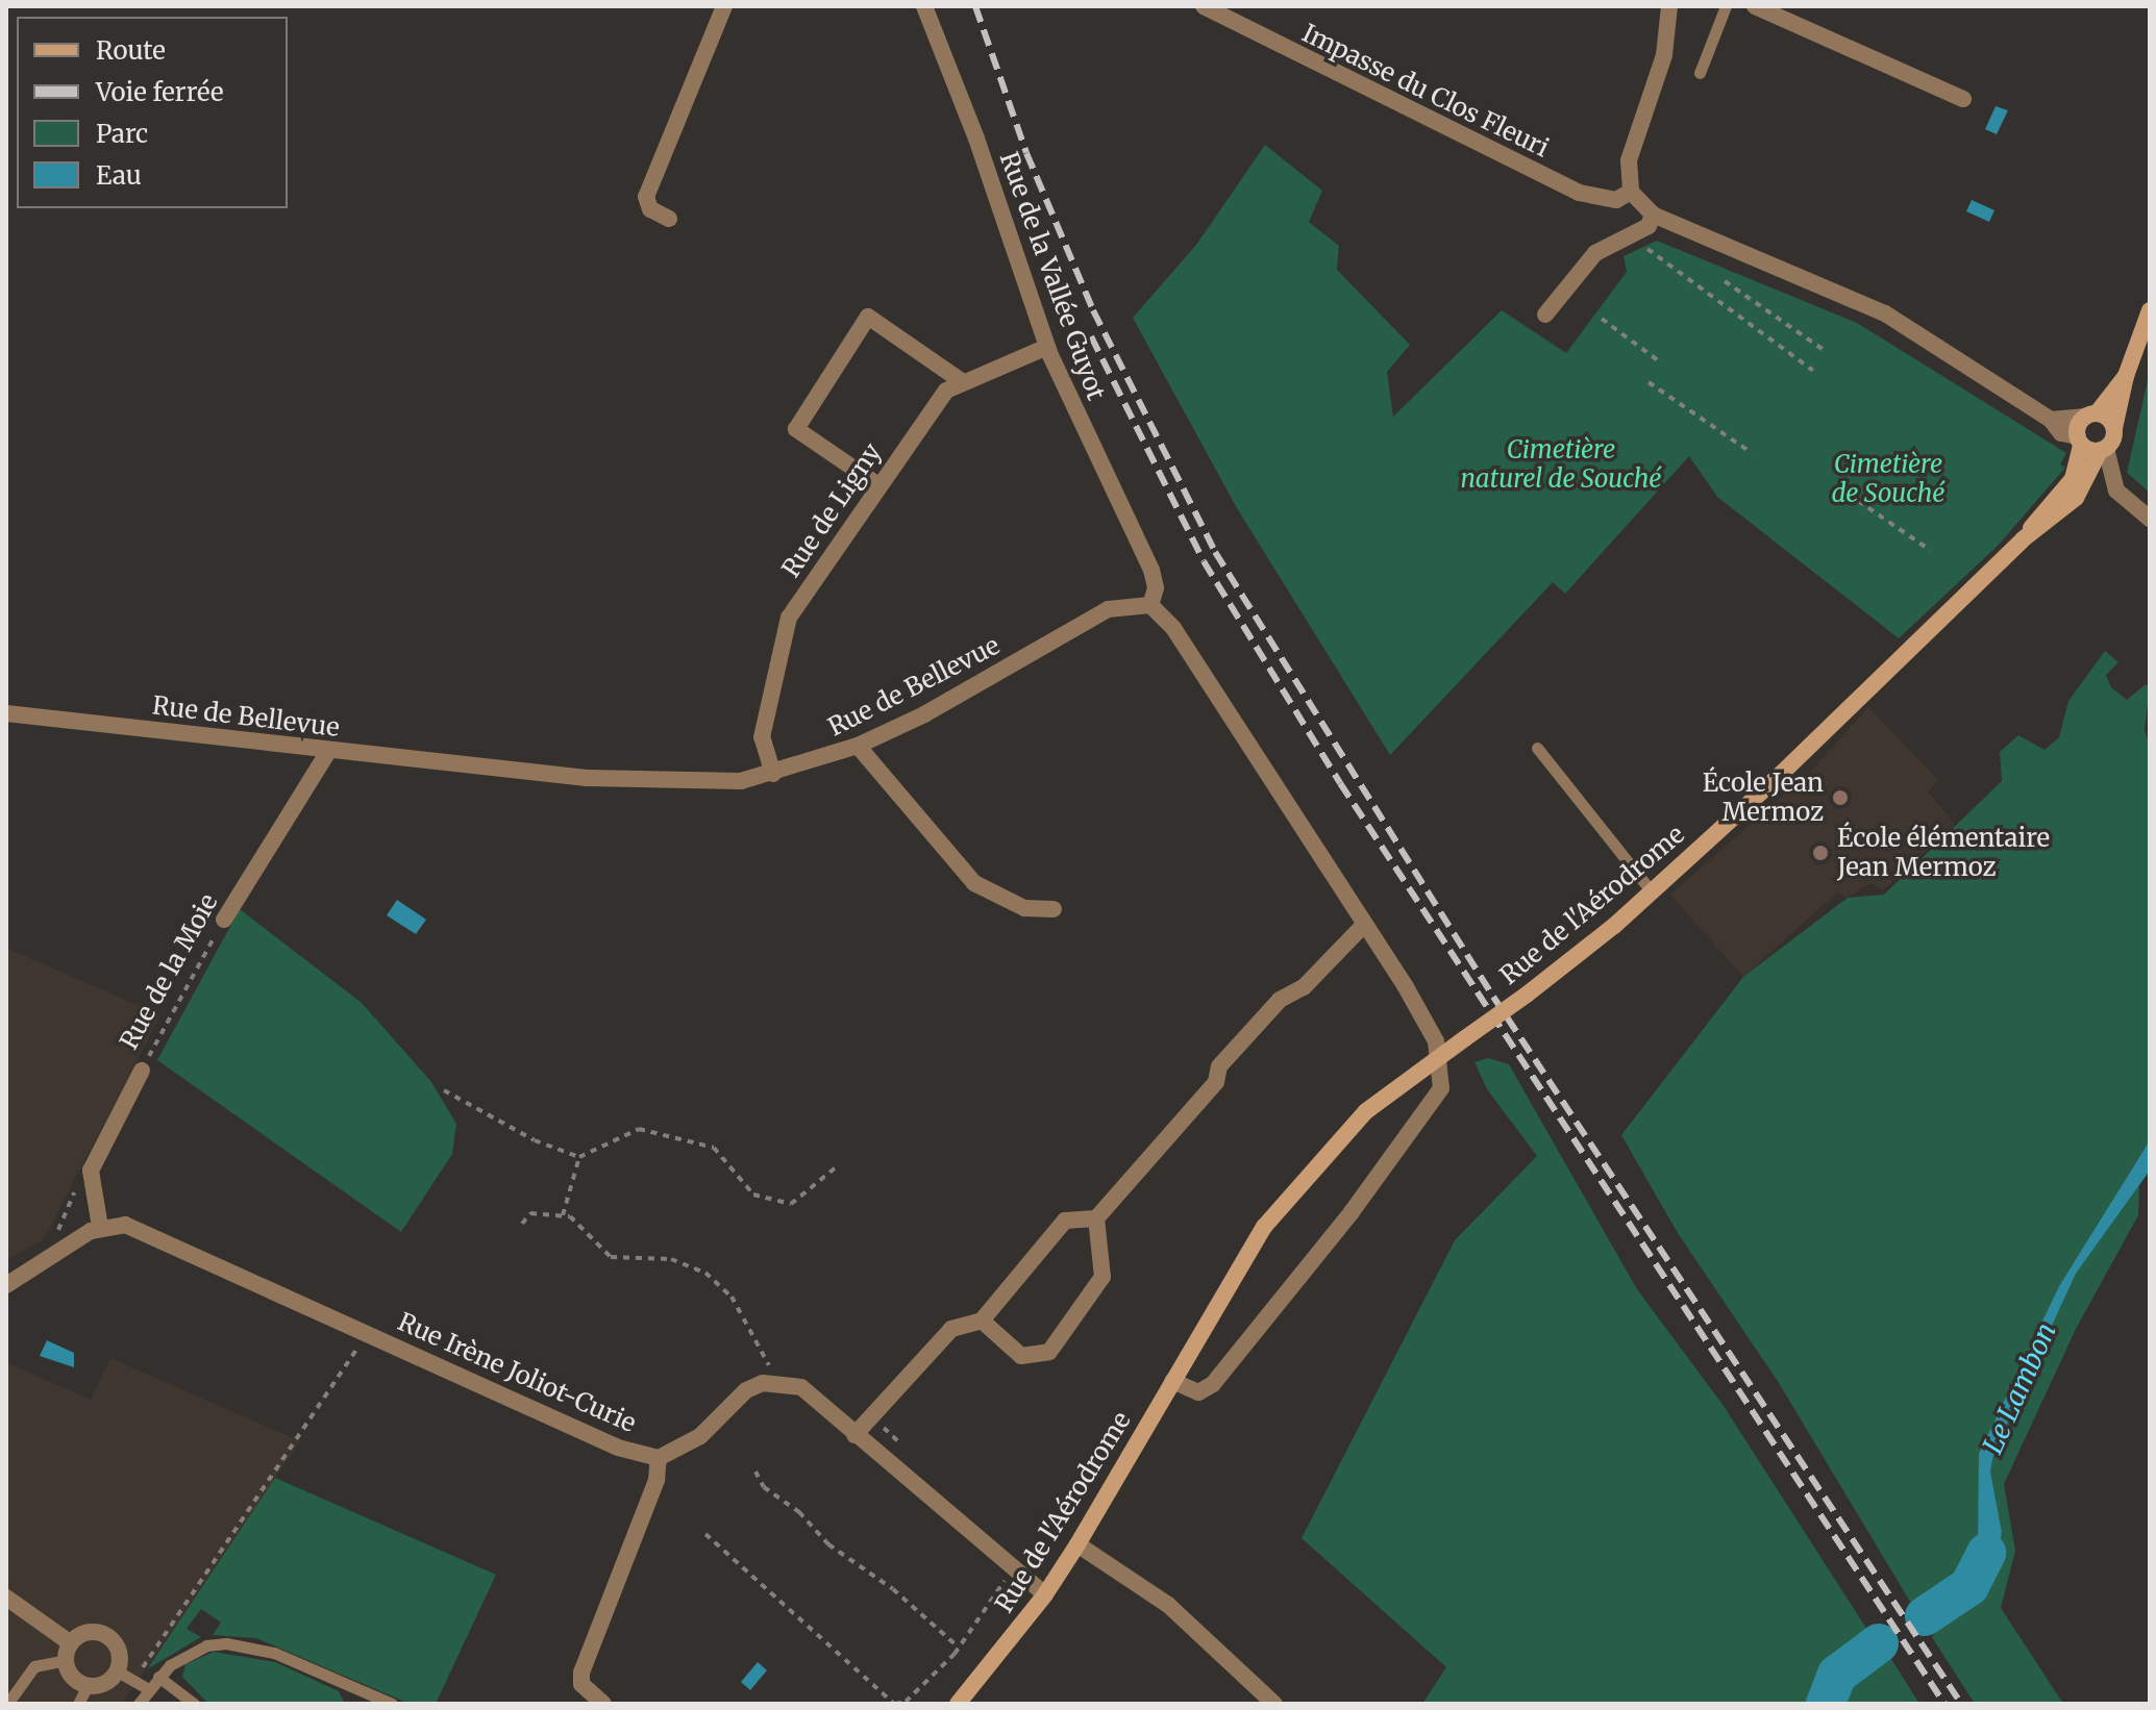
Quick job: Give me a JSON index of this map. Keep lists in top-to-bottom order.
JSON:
{
  "streets": {
    "street": [
      "Impasse du Clos Fleuri",
      "Rue de la Vallée Guyot",
      "Rue de Ligny",
      "Rue de Bellevue",
      "Rue de l'Aérodrome",
      "Rue de la Moie",
      "Rue Irène Joliot-Curie"
    ]
  },
  "crossings": [
    ["Rue de la Vallée Guyot", "Rue de Ligny"],
    ["Rue de la Vallée Guyot", "Rue de Bellevue"],
    ["Rue de Ligny", "Rue de Bellevue"],
    ["Rue de Bellevue", "Rue de la Moie"]
  ],
  "water": ["Le Lambon"],
  "parks": ["Cimetière naturel de Souché", "Cimetière de Souché"],
  "places": ["École Jean Mermoz", "École élémentaire Jean Mermoz"],
  "legend": [
    "Route",
    "Voie ferrée",
    "Parc",
    "Eau"
  ]
}
